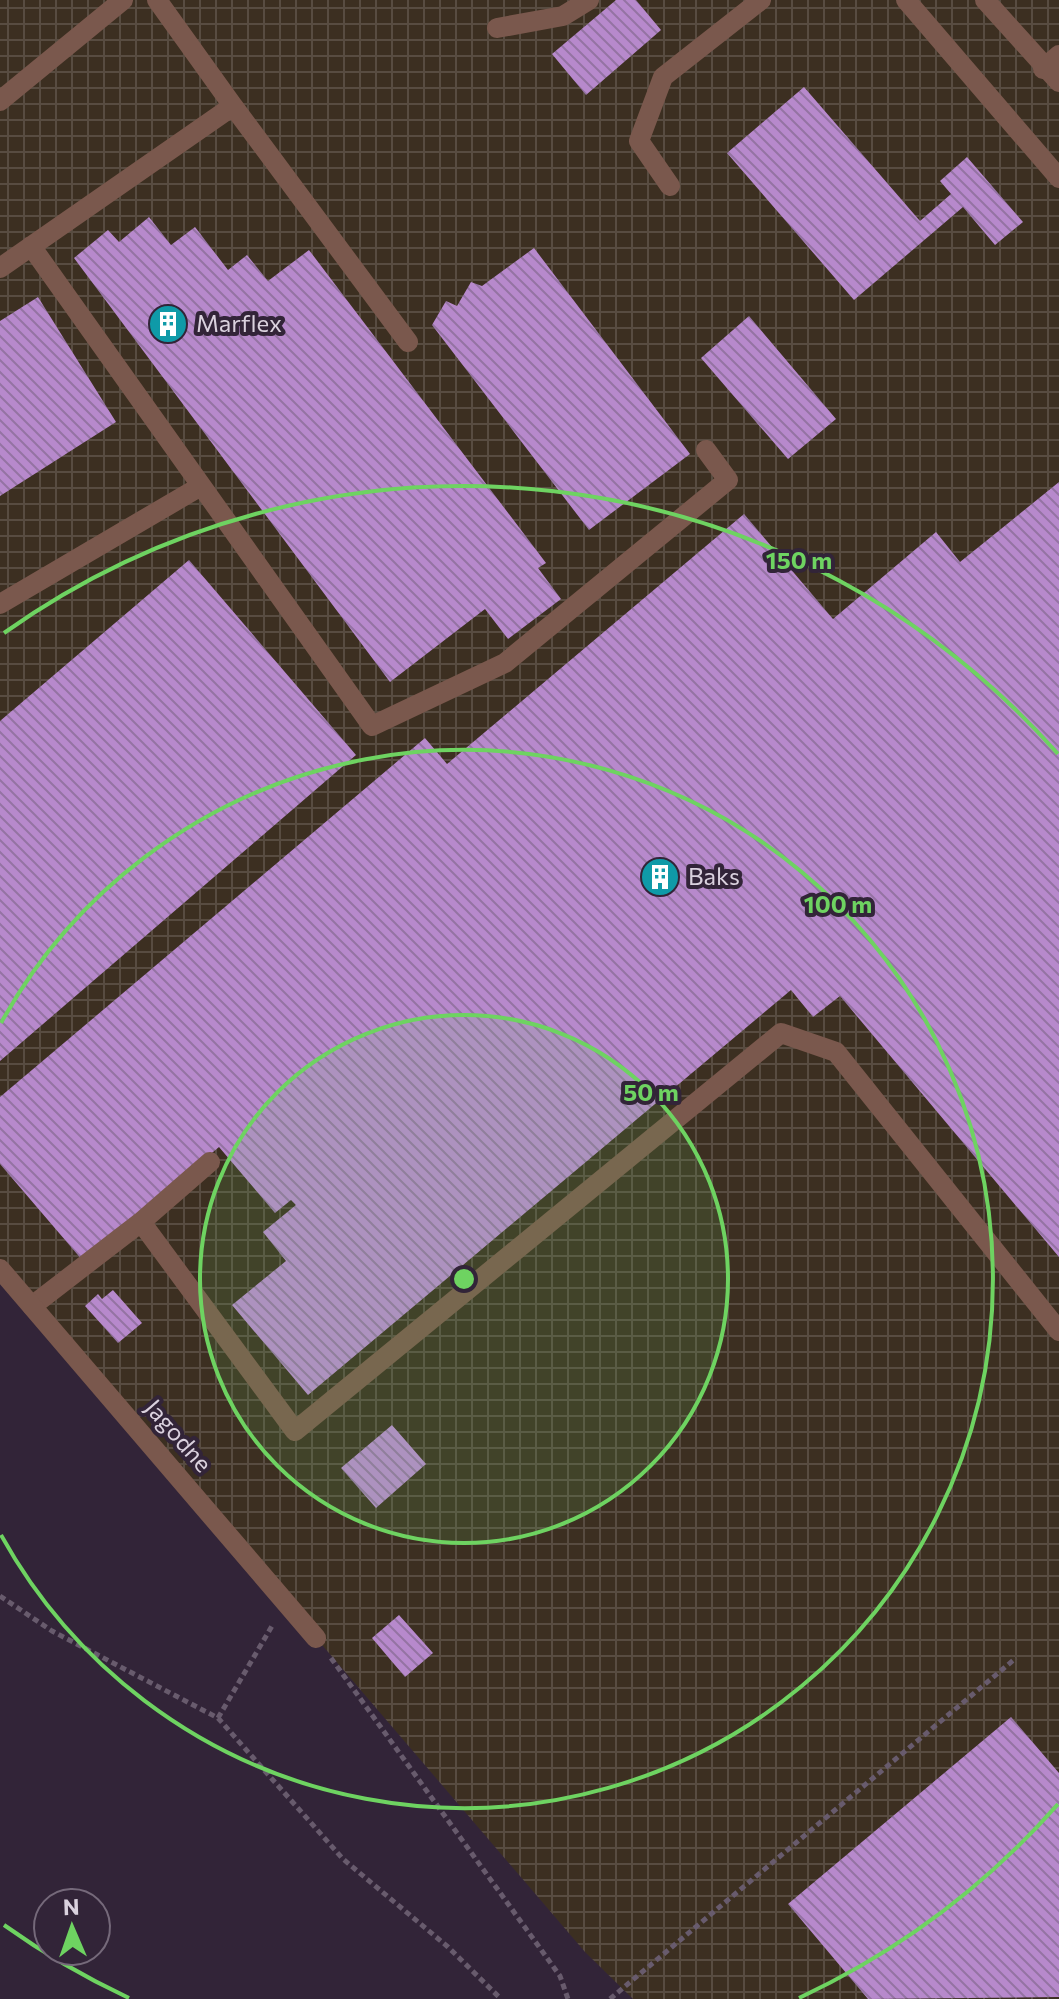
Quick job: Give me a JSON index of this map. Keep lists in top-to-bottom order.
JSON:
{
  "streets": {
    "street": ["Jagodne"]
  },
  "places": {
    "building": ["Marflex", "Baks"]
  },
  "north": "top",
  "rings": ["150 m", "100 m", "50 m"]
}
